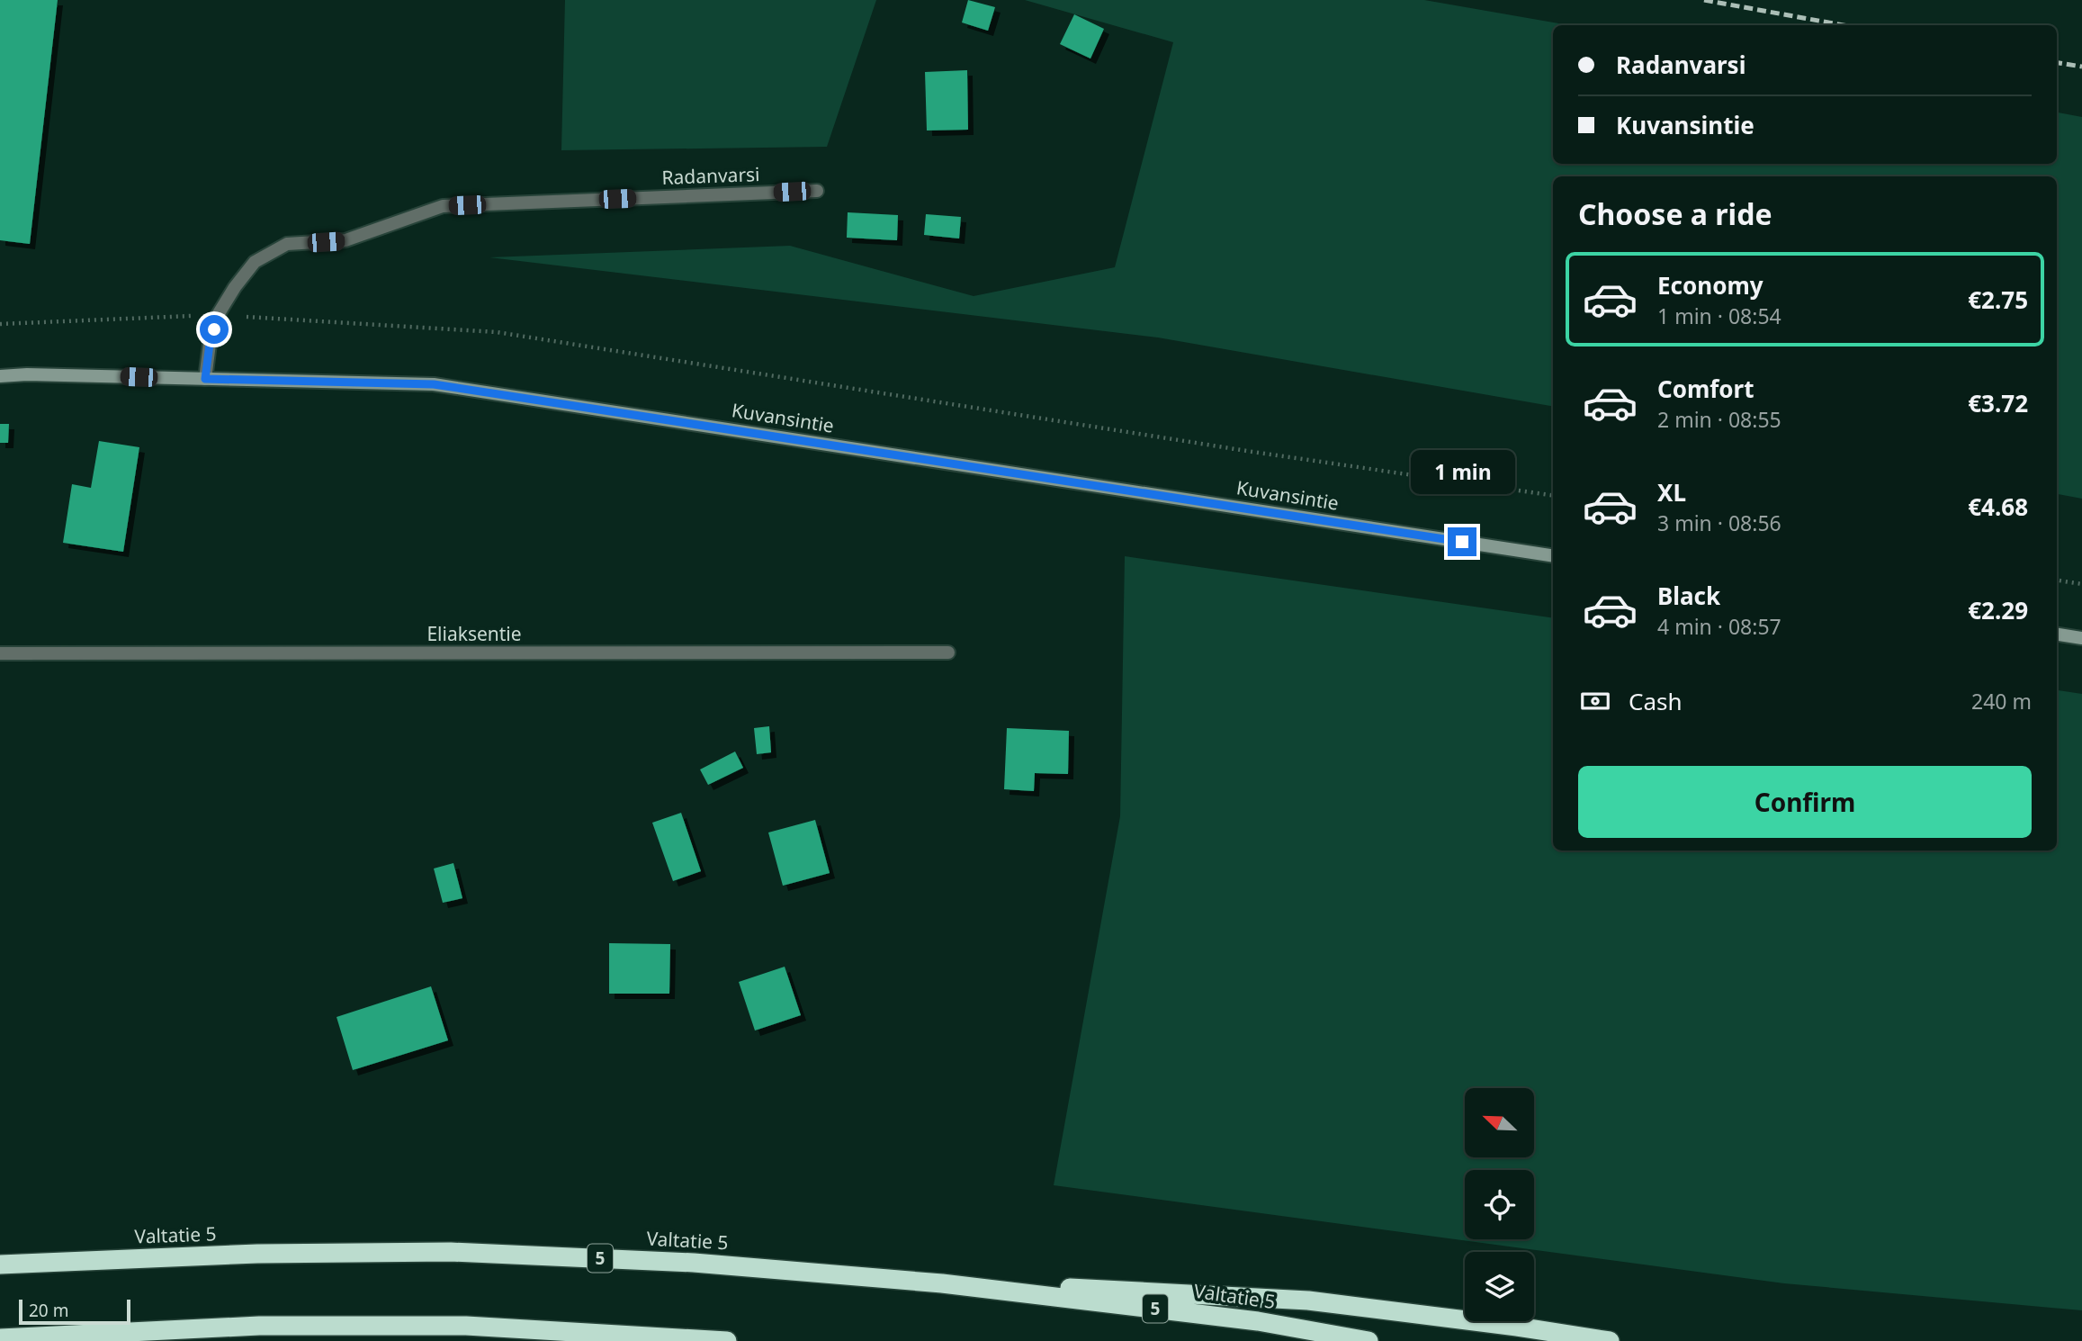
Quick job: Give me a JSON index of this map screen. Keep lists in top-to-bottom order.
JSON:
{
  "streets": {
    "highway": ["Valtatie 5", "5"],
    "street": ["Kuvansintie"],
    "lane": ["Radanvarsi", "Eliaksentie"]
  },
  "crossings": [
    ["Radanvarsi", "Kuvansintie"]
  ],
  "scale_bar": "20 m",
  "north": "top left",
  "page": {
    "banner": ["Radanvarsi", "Kuvansintie"],
    "heading": "Choose a ride",
    "list": [
      {
        "name": "Economy",
        "note": "1 min · 08:54",
        "value": "€2.75"
      },
      {
        "name": "Comfort",
        "note": "2 min · 08:55",
        "value": "€3.72"
      },
      {
        "name": "XL",
        "note": "3 min · 08:56",
        "value": "€4.68"
      },
      {
        "name": "Black",
        "note": "4 min · 08:57",
        "value": "€2.29"
      }
    ],
    "bubble": "1 min",
    "pay": ["Cash", "240 m"],
    "buttons": "Confirm",
    "scale": "20 m"
  }
}
